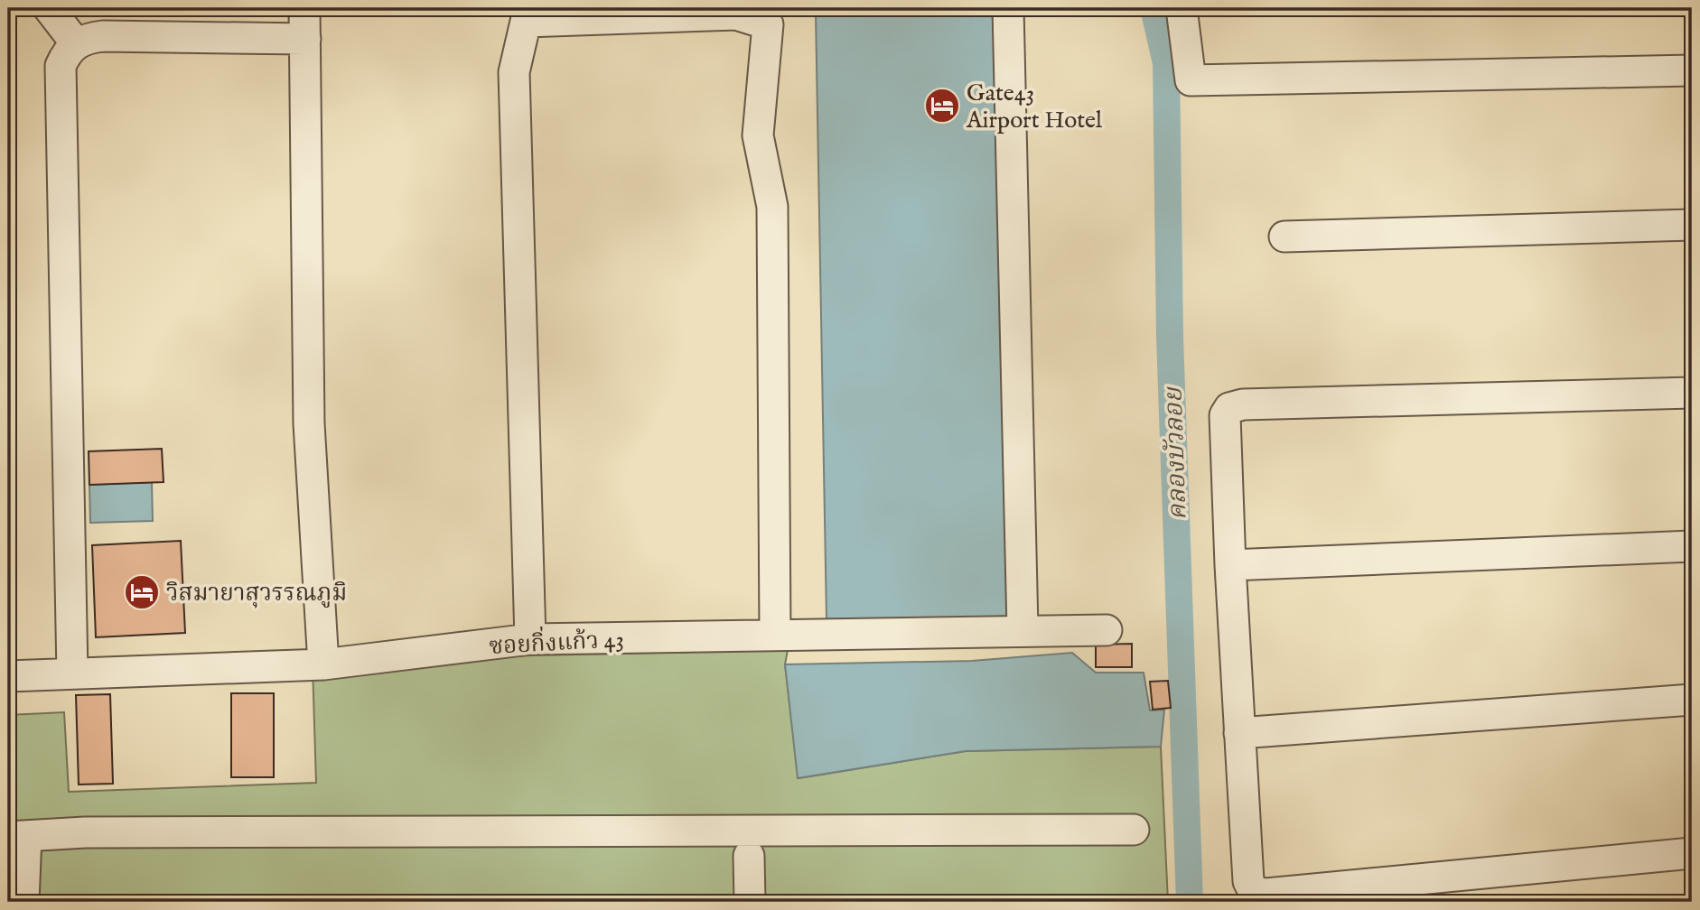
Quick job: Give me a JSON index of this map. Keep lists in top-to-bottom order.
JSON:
{
  "streets": {
    "street": ["ซอยกิ่งแก้ว 43"]
  },
  "water": ["คลองบัวลอย"],
  "places": {
    "hotel": ["Gate43 Airport Hotel", "วิสมายาสุวรรณภูมิ"]
  }
}
